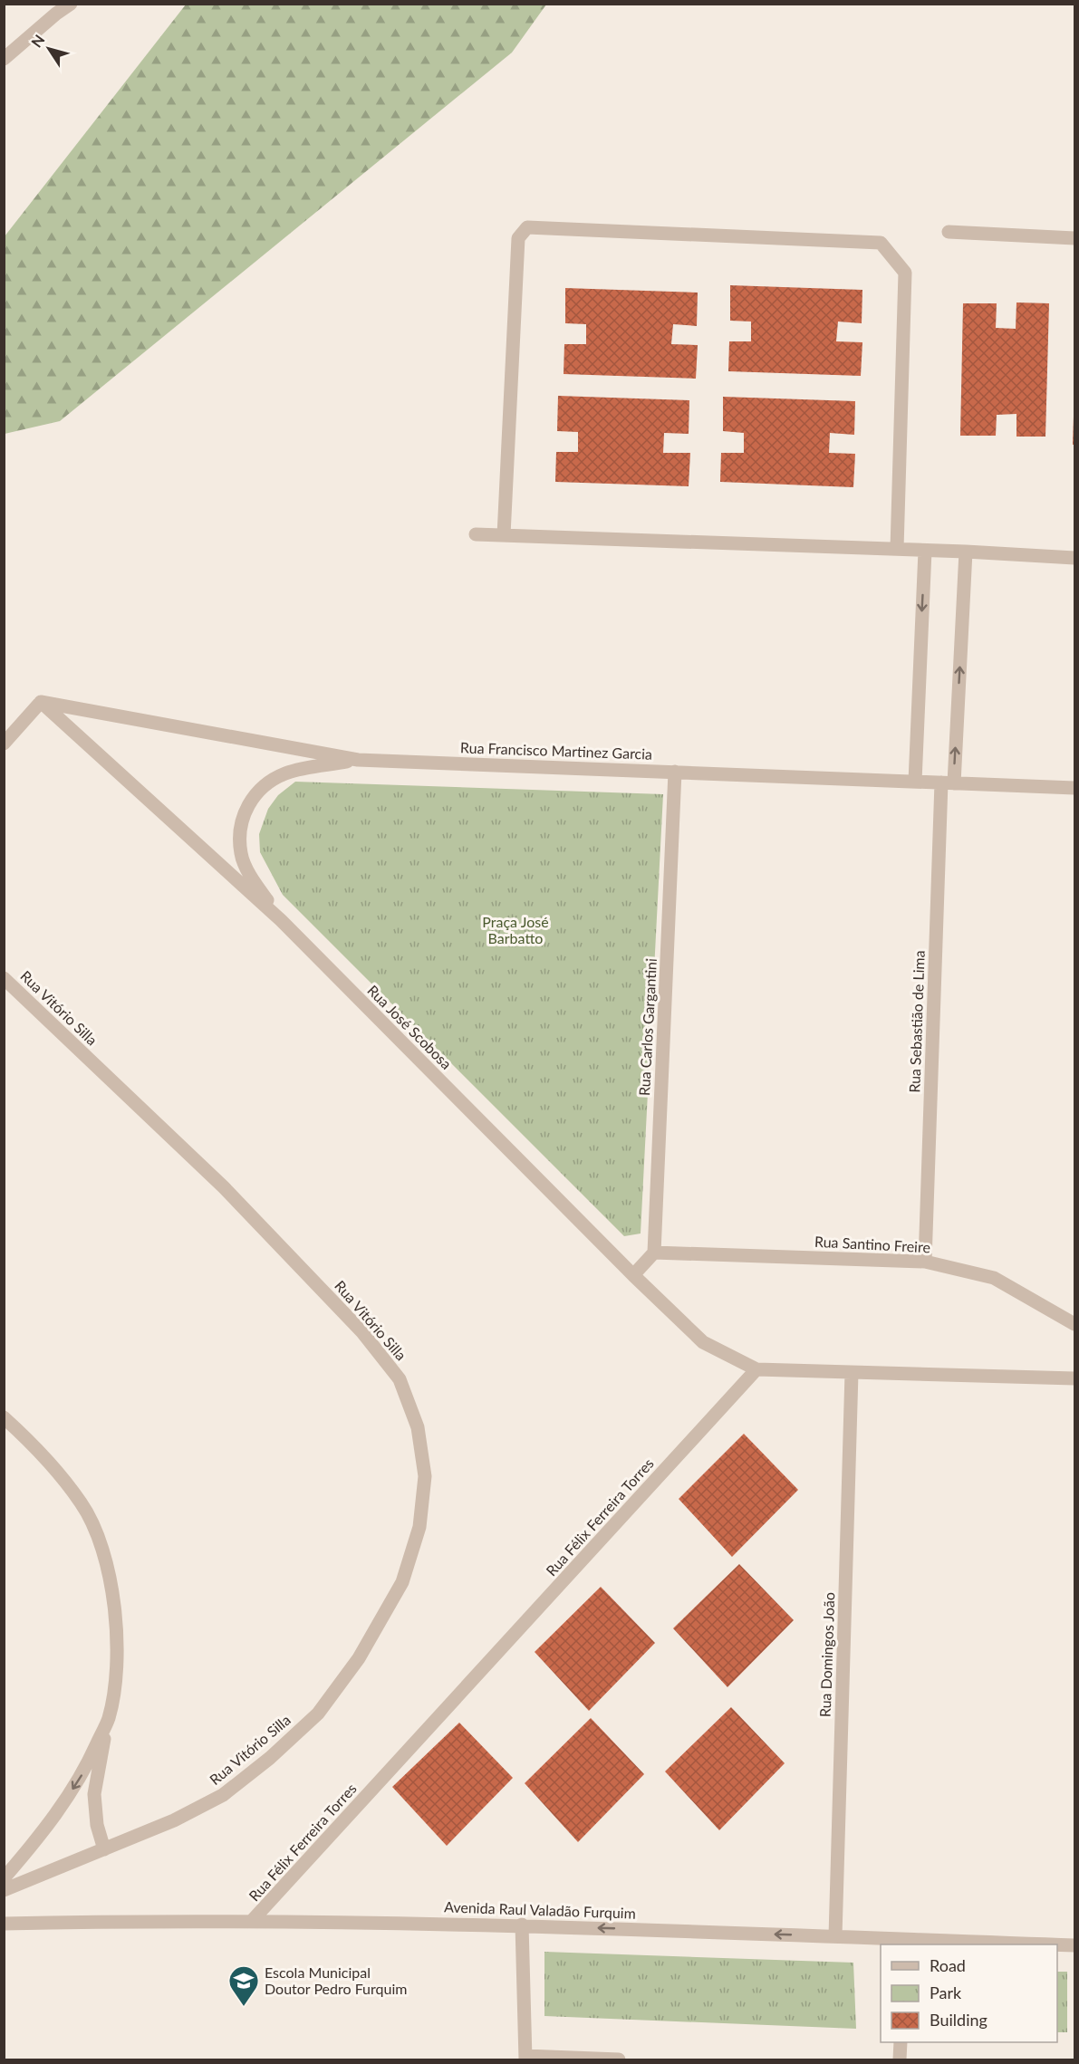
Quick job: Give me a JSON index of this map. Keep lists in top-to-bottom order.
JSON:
{
  "streets": {
    "street": [
      "Rua Francisco Martinez Garcia",
      "Rua Vitório Silla",
      "Rua Sebastião de Lima",
      "Rua José Scobosa",
      "Rua Carlos Gargantini",
      "Rua Santino Freire",
      "Rua Félix Ferreira Torres",
      "Rua Domingos João",
      "Avenida Raul Valadão Furquim"
    ]
  },
  "crossings": [
    ["Rua Francisco Martinez Garcia", "Rua Sebastião de Lima"],
    ["Rua Francisco Martinez Garcia", "Rua José Scobosa"],
    ["Rua Francisco Martinez Garcia", "Rua Carlos Gargantini"],
    ["Rua Sebastião de Lima", "Rua Santino Freire"],
    ["Rua José Scobosa", "Rua Félix Ferreira Torres"],
    ["Rua Carlos Gargantini", "Rua Santino Freire"],
    ["Rua Félix Ferreira Torres", "Avenida Raul Valadão Furquim"],
    ["Rua Domingos João", "Avenida Raul Valadão Furquim"]
  ],
  "parks": ["Praça José Barbatto"],
  "places": {
    "school or university": ["Escola Municipal Doutor Pedro Furquim"]
  },
  "legend": ["Road", "Park", "Building"],
  "north": "top left"
}
